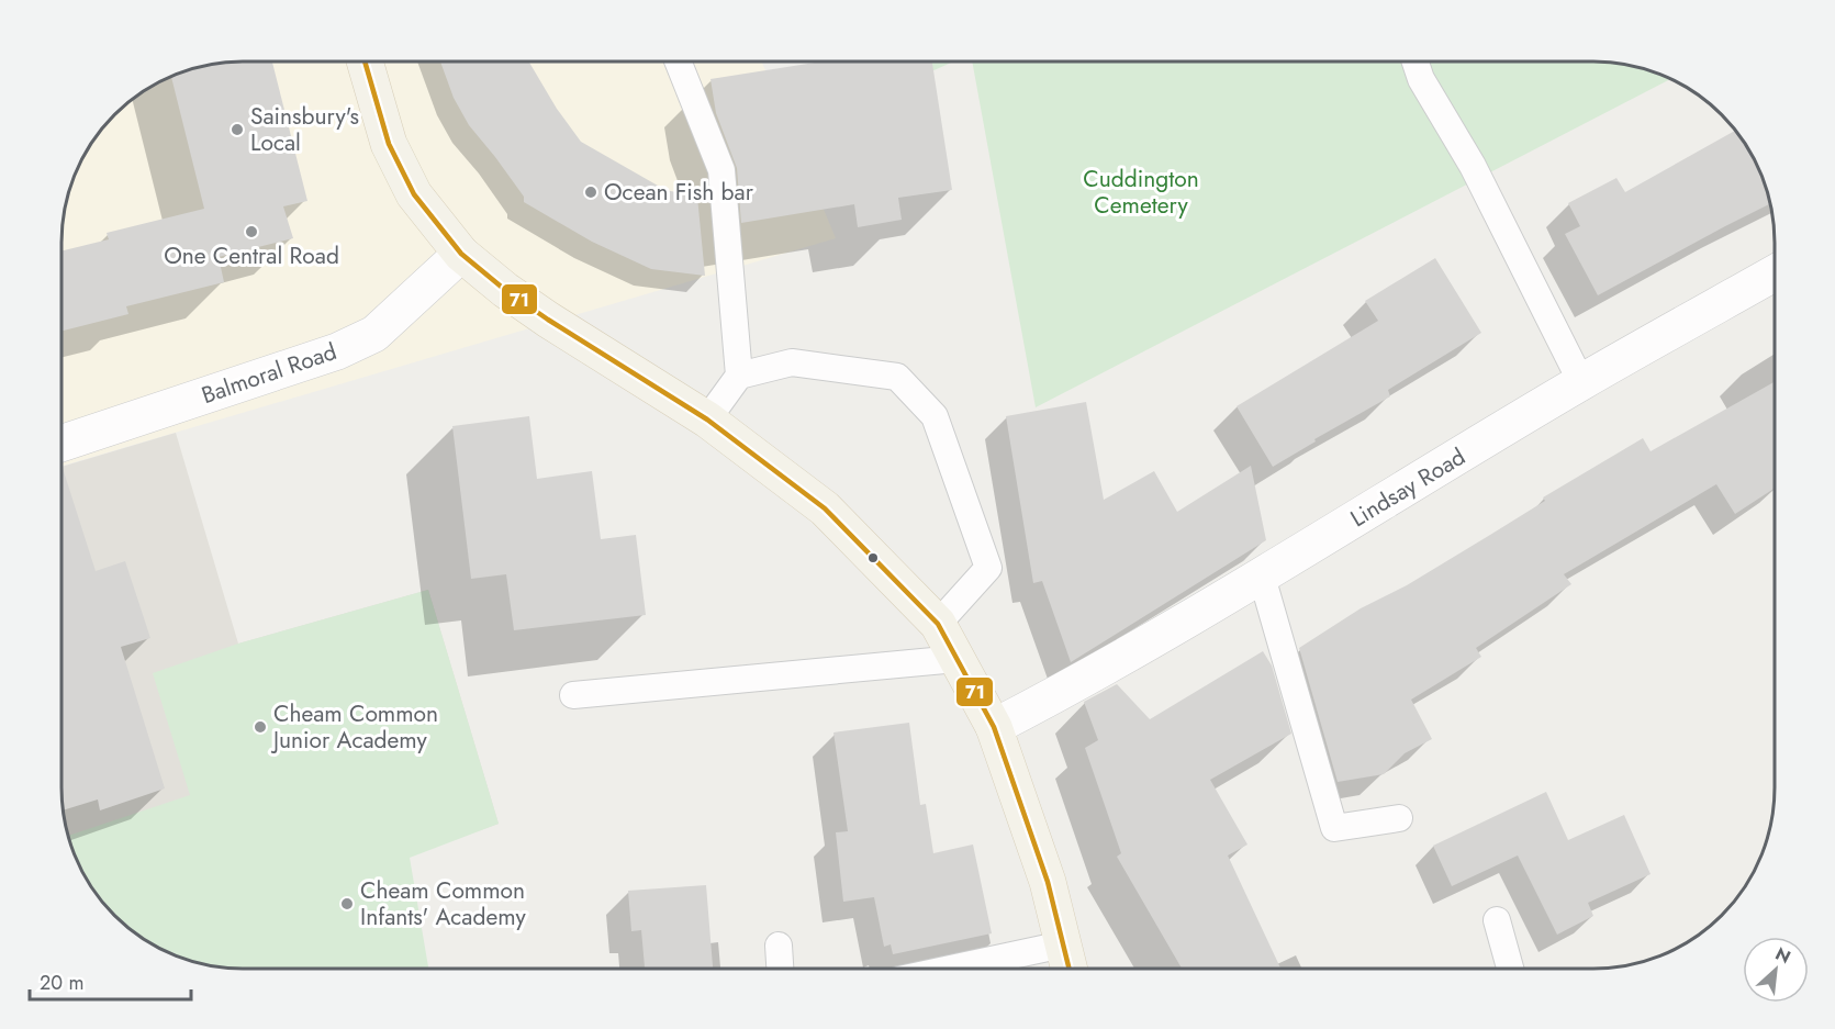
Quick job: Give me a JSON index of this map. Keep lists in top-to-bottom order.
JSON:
{
  "streets": {
    "street": ["Balmoral Road", "Lindsay Road"]
  },
  "parks": ["Cuddington Cemetery"],
  "places": [
    "Sainsbury's Local",
    "Ocean Fish bar",
    "One Central Road",
    "Cheam Common Junior Academy",
    "Cheam Common Infants' Academy"
  ],
  "lines": ["transit line 71"],
  "scale_bar": "20 m",
  "north": "top right"
}
